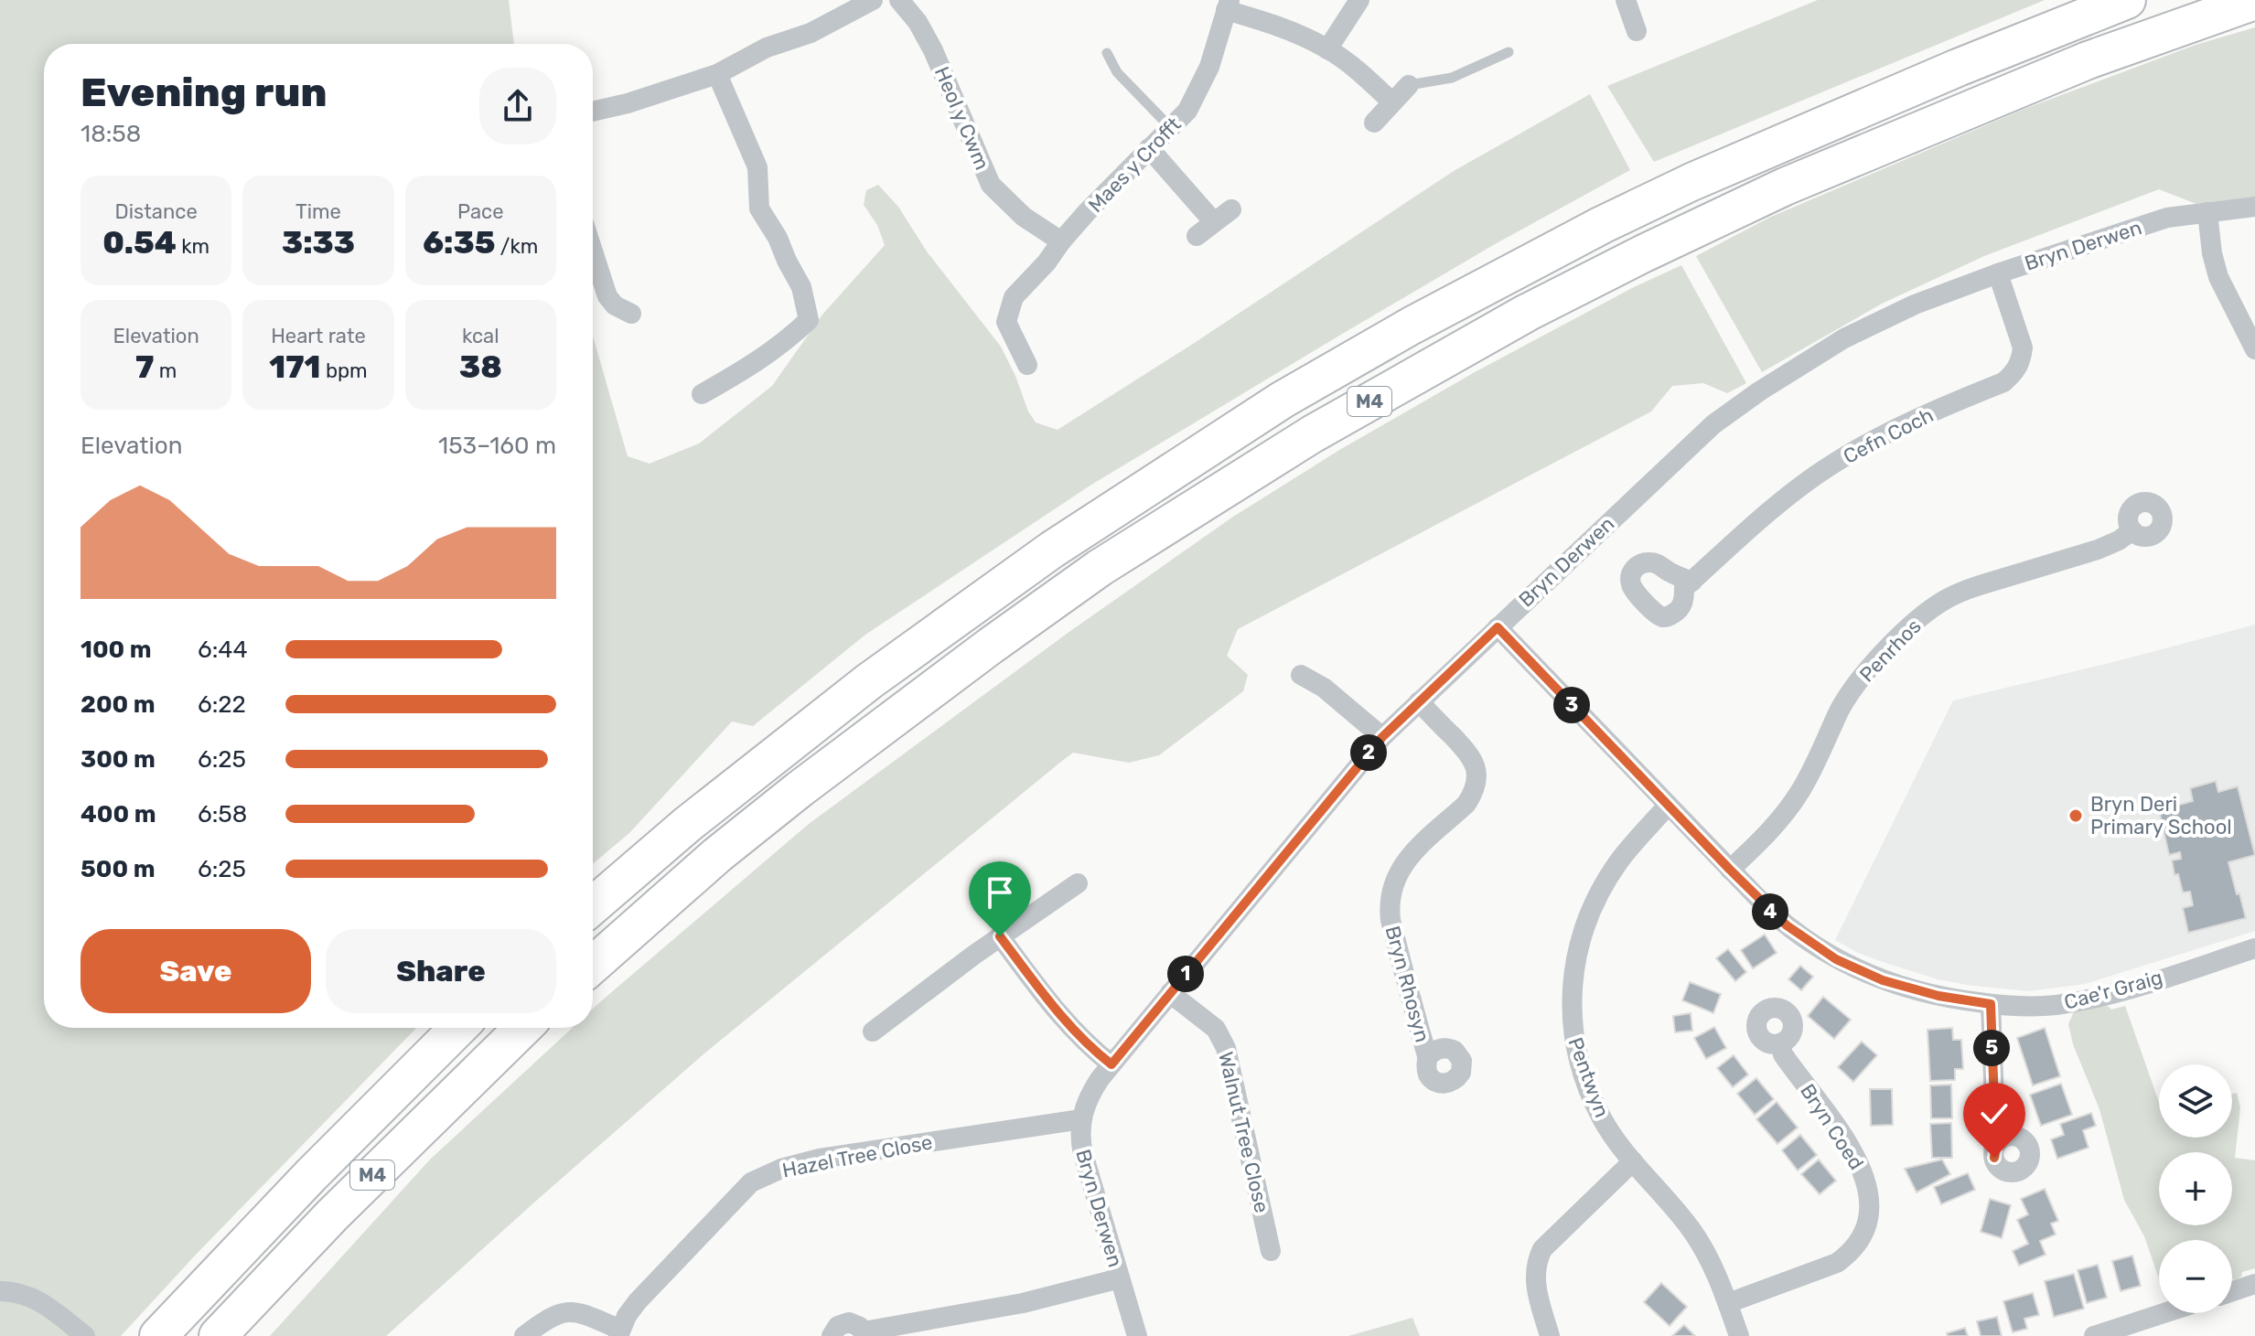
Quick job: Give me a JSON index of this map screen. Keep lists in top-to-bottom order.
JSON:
{
  "streets": {
    "highway": ["M4"],
    "street": [
      "Heol y Cwm",
      "Maes y Crofft",
      "Bryn Derwen",
      "Cefn Coch",
      "Penrhos",
      "Bryn Rhosyn",
      "Cae'r Graig",
      "Pentwyn",
      "Bryn Coed",
      "Walnut Tree Close",
      "Hazel Tree Close"
    ]
  },
  "crossings": [
    ["Heol y Cwm", "Maes y Crofft"],
    ["Bryn Derwen", "Cefn Coch"],
    ["Bryn Derwen", "Bryn Rhosyn"],
    ["Bryn Derwen", "Cae'r Graig"],
    ["Bryn Derwen", "Walnut Tree Close"],
    ["Bryn Derwen", "Hazel Tree Close"],
    ["Penrhos", "Cae'r Graig"],
    ["Cae'r Graig", "Pentwyn"],
    ["Pentwyn", "Bryn Coed"]
  ],
  "places": ["Bryn Deri Primary School"],
  "page": {
    "heading": ["Evening run", "18:58"],
    "stats": [
      ["Distance", "0.54 km"],
      ["Time", "3:33"],
      ["Pace", "6:35 /km"],
      ["Elevation", "7 m"],
      ["Heart rate", "171 bpm"],
      ["kcal", "38"]
    ],
    "chart": ["Elevation", "153–160 m"],
    "list": [
      {
        "name": "100 m",
        "note": "6:44"
      },
      {
        "name": "200 m",
        "note": "6:22"
      },
      {
        "name": "300 m",
        "note": "6:25"
      },
      {
        "name": "400 m",
        "note": "6:58"
      },
      {
        "name": "500 m",
        "note": "6:25"
      }
    ],
    "pins": [
      "3",
      "2",
      "4",
      "1",
      "5"
    ],
    "buttons": ["Save", "Share"],
    "map_buttons": ["+", "−"]
  }
}
